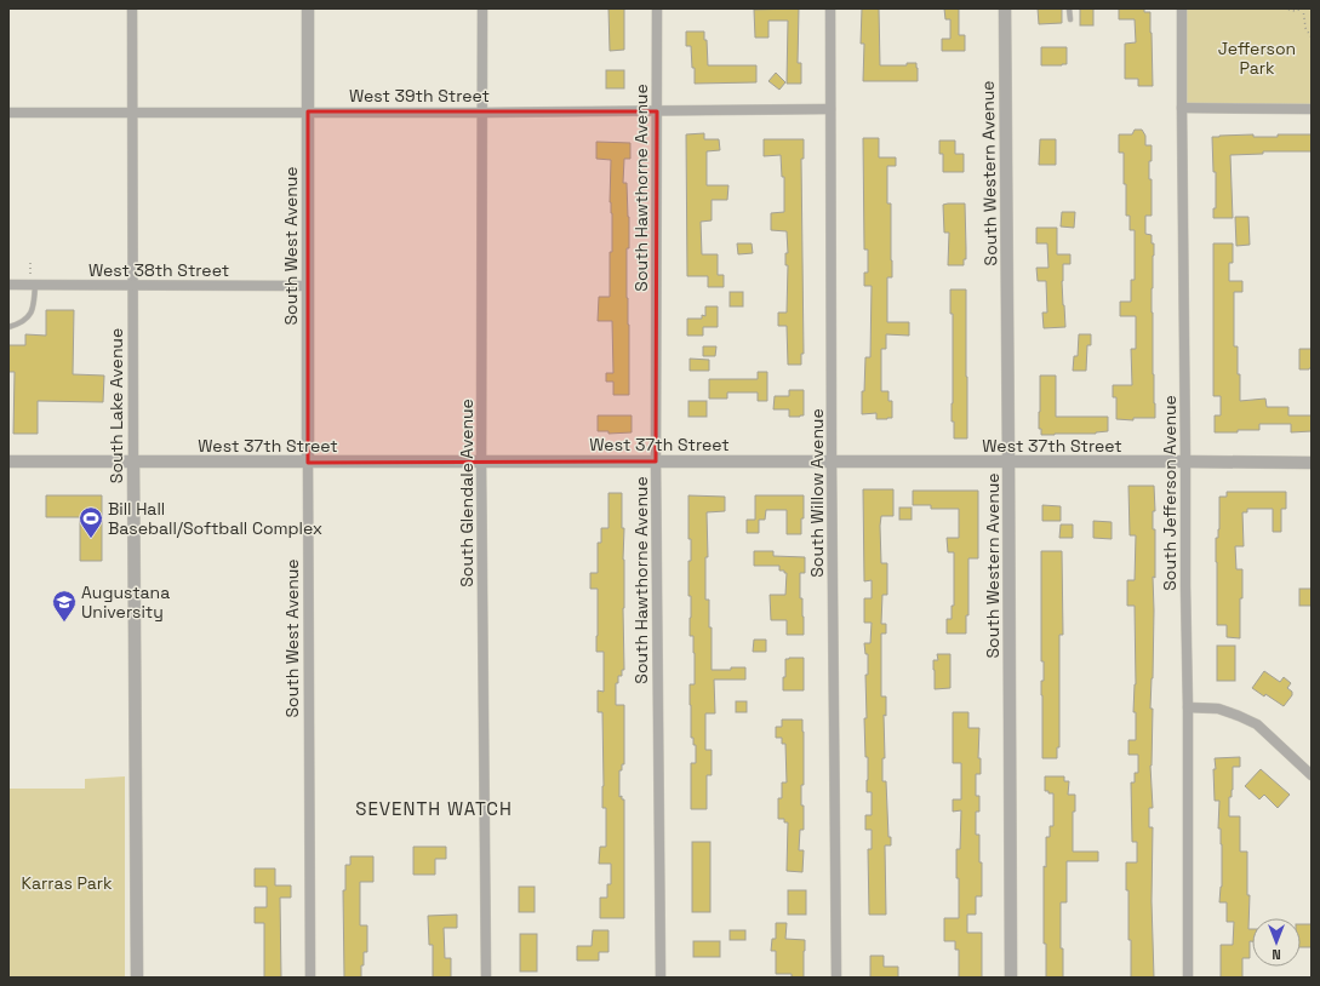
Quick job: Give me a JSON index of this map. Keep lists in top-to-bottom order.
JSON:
{
  "streets": {
    "street": [
      "West 39th Street",
      "South Western Avenue",
      "South Hawthorne Avenue",
      "South West Avenue",
      "West 38th Street",
      "South Lake Avenue",
      "West 37th Street",
      "South Glendale Avenue",
      "South Willow Avenue",
      "South Jefferson Avenue"
    ]
  },
  "crossings": [
    ["West 39th Street", "South Hawthorne Avenue"],
    ["West 39th Street", "South West Avenue"],
    ["West 39th Street", "South Lake Avenue"],
    ["West 39th Street", "South Glendale Avenue"],
    ["West 39th Street", "South Willow Avenue"],
    ["South Western Avenue", "West 37th Street"],
    ["South Hawthorne Avenue", "West 37th Street"],
    ["South West Avenue", "West 38th Street"],
    ["South West Avenue", "West 37th Street"],
    ["West 38th Street", "South Lake Avenue"],
    ["South Lake Avenue", "West 37th Street"],
    ["West 37th Street", "South Glendale Avenue"],
    ["West 37th Street", "South Willow Avenue"],
    ["West 37th Street", "South Jefferson Avenue"]
  ],
  "districts": ["SEVENTH WATCH"],
  "parks": ["Jefferson Park", "Karras Park"],
  "places": {
    "sports": ["Bill Hall Baseball/Softball Complex"],
    "school or university": ["Augustana University"]
  },
  "north": "bottom"
}
